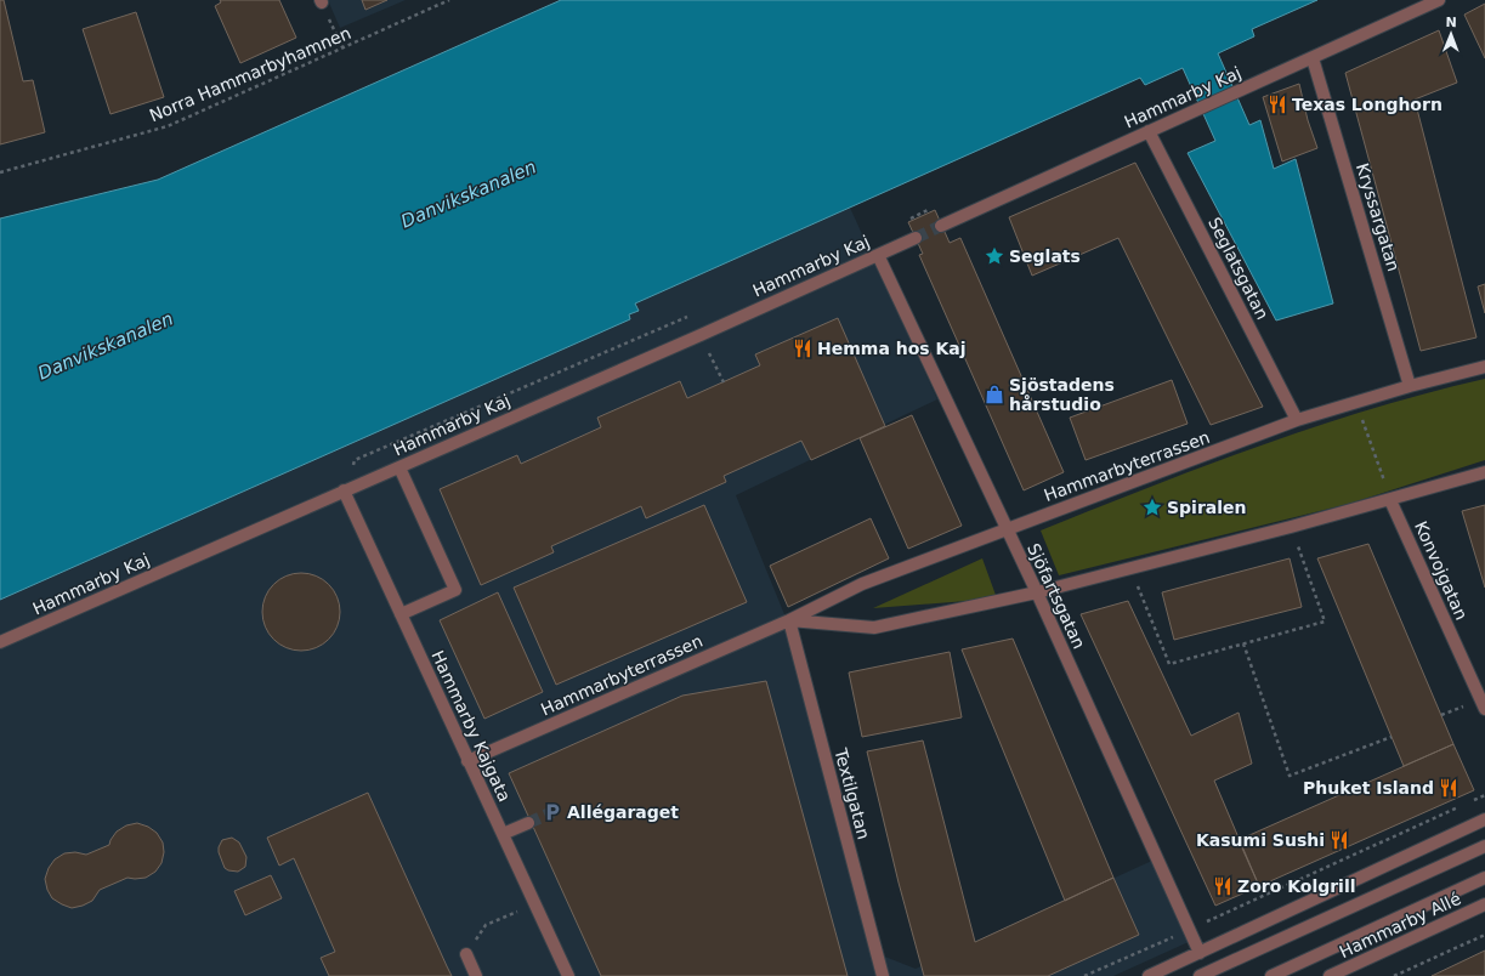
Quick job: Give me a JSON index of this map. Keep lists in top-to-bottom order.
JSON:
{
  "streets": {
    "street": [
      "Hammarby Kaj",
      "Kryssargatan",
      "Seglatsgatan",
      "Hammarbyterrassen",
      "Konvojgatan",
      "Sjöfartsgatan",
      "Hammarby Kajgata",
      "Textilgatan",
      "Hammarby Allé"
    ],
    "path": ["Norra Hammarbyhamnen"]
  },
  "crossings": [
    ["Hammarby Kaj", "Kryssargatan"],
    ["Hammarby Kaj", "Seglatsgatan"],
    ["Hammarby Kaj", "Sjöfartsgatan"],
    ["Hammarby Kaj", "Hammarby Kajgata"],
    ["Kryssargatan", "Hammarbyterrassen"],
    ["Seglatsgatan", "Hammarbyterrassen"],
    ["Hammarbyterrassen", "Konvojgatan"],
    ["Hammarbyterrassen", "Sjöfartsgatan"],
    ["Hammarbyterrassen", "Hammarby Kajgata"],
    ["Hammarbyterrassen", "Textilgatan"]
  ],
  "water": ["Danvikskanalen"],
  "places": {
    "restaurant": [
      "Texas Longhorn",
      "Hemma hos Kaj",
      "Phuket Island",
      "Kasumi Sushi",
      "Zoro Kolgrill"
    ],
    "place": ["Seglats", "Spiralen"],
    "shop": ["Sjöstadens hårstudio"],
    "parking": ["Allégaraget"]
  },
  "north": "top"
}
